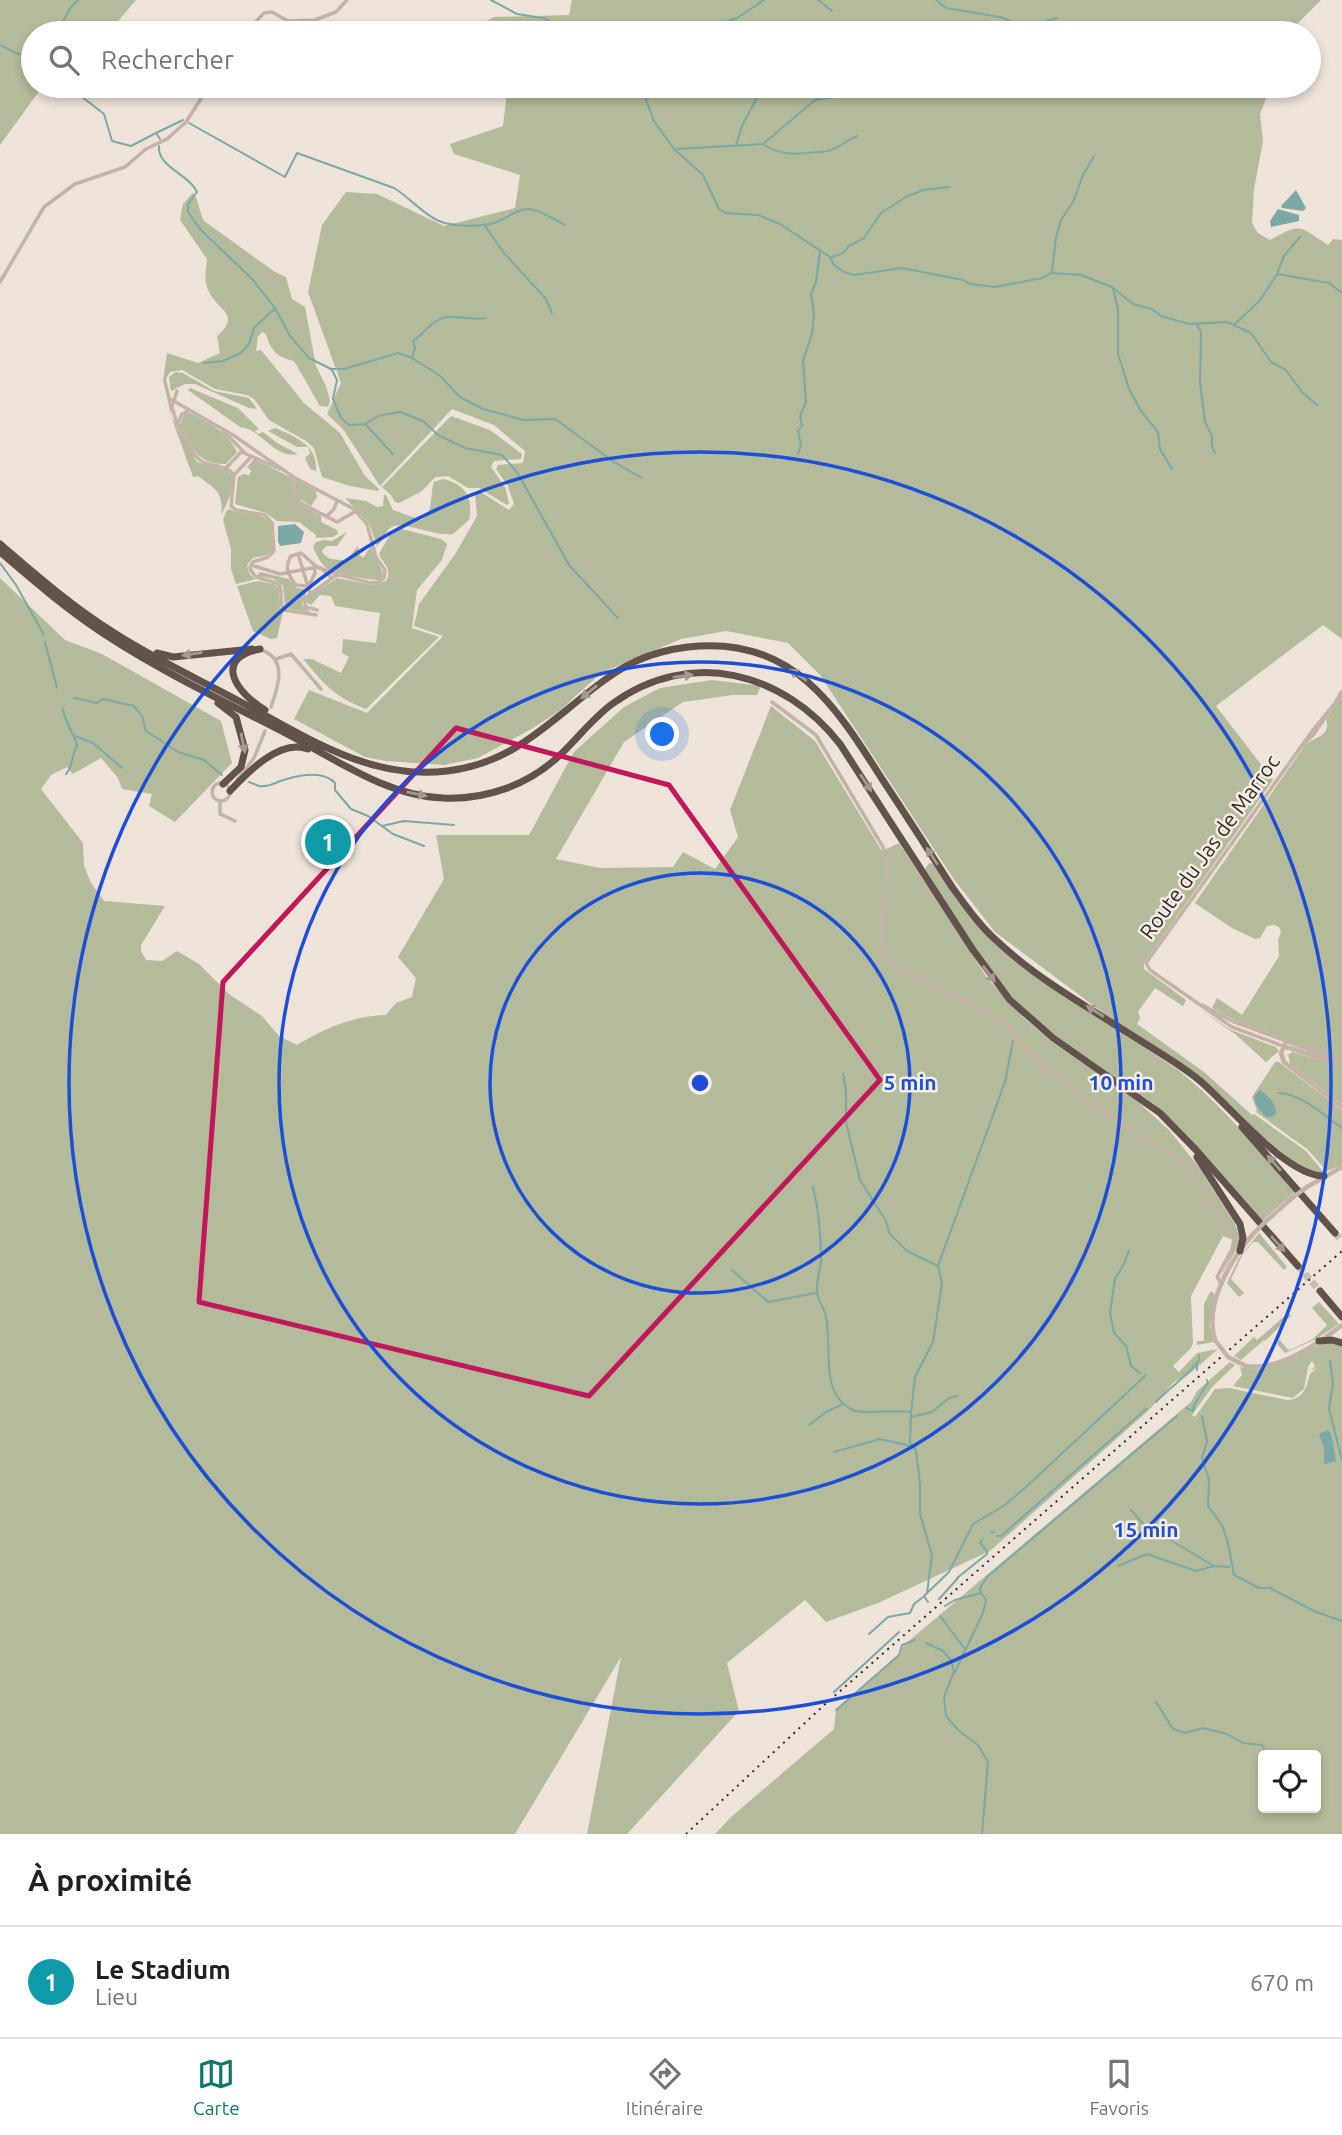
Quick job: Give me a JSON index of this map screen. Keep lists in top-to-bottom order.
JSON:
{
  "streets": {
    "street": ["Route du Jas de Marroc"]
  },
  "page": {
    "search": "Rechercher",
    "pins": "1",
    "heading": "À proximité",
    "list": [
      {
        "mark": "1",
        "name": "Le Stadium",
        "note": "Lieu",
        "value": "670 m"
      }
    ],
    "nav": ["Carte", "Itinéraire", "Favoris"]
  },
  "rings": ["5 min", "10 min", "15 min"]
}
